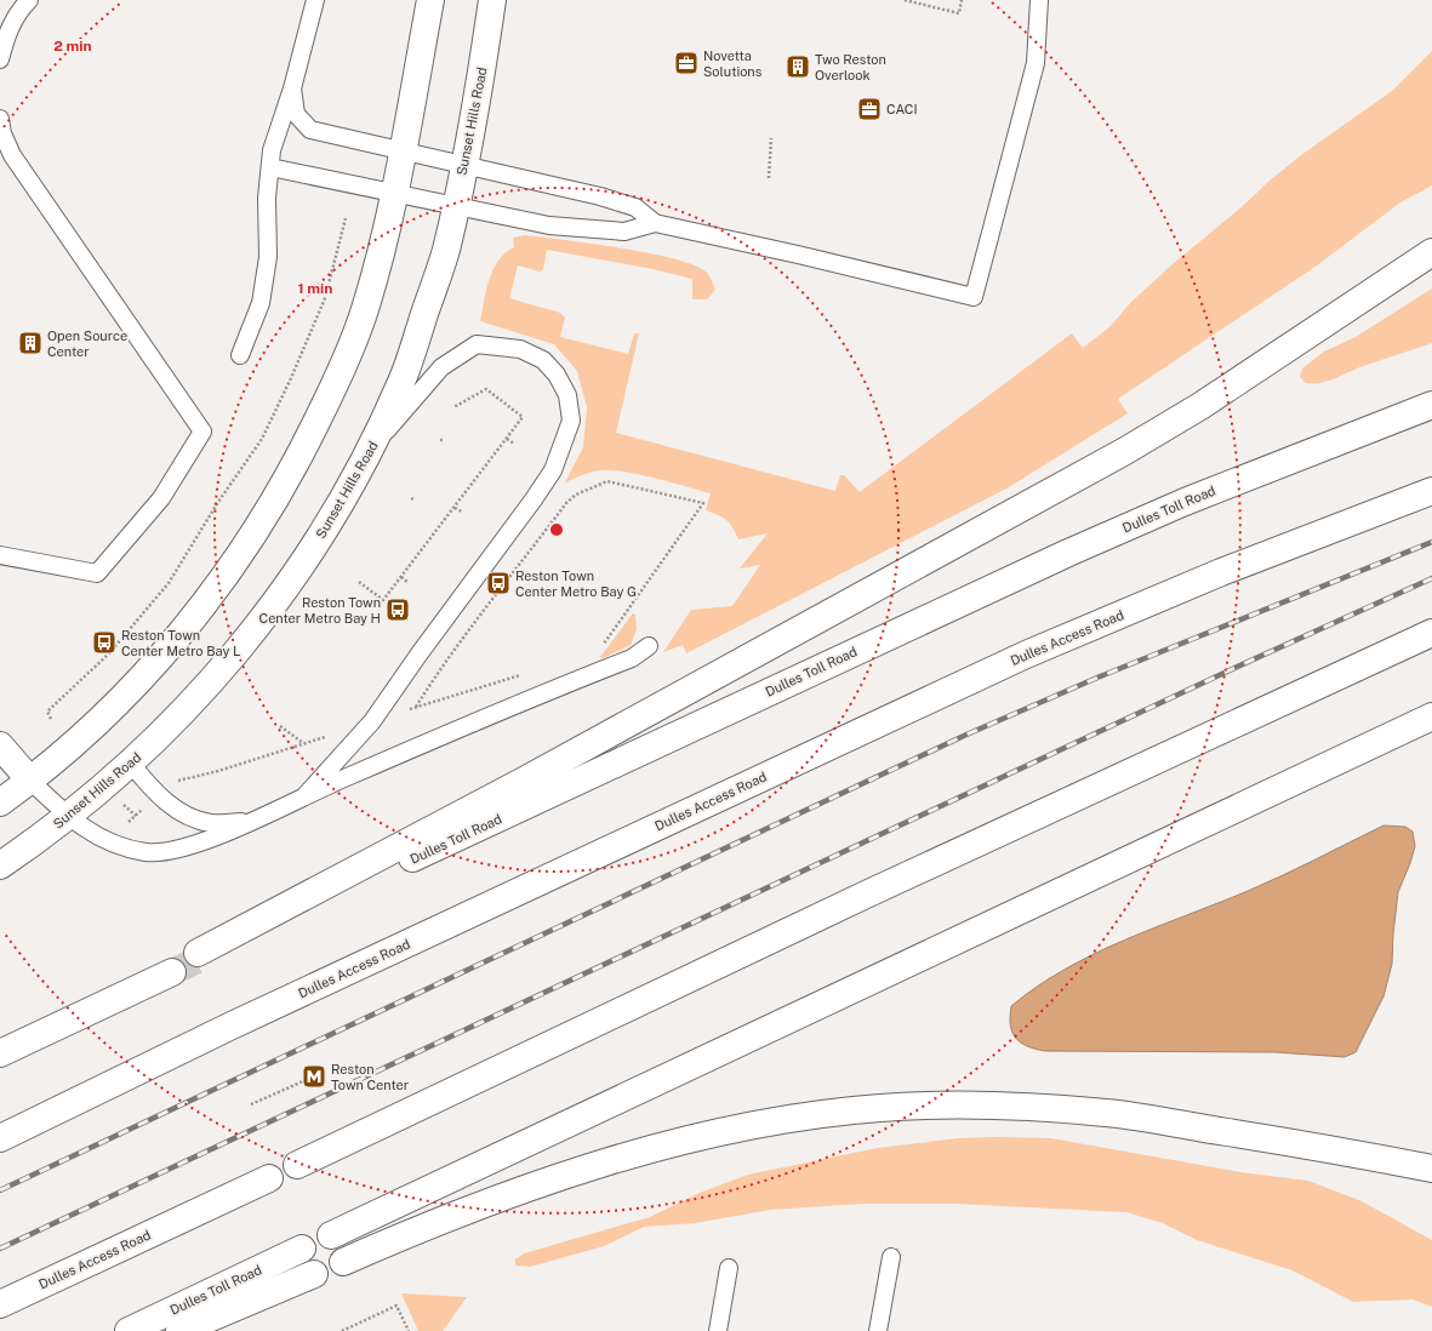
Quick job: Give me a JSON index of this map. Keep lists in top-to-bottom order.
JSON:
{
  "streets": {
    "main road": ["Sunset Hills Road", "Dulles Toll Road", "Dulles Access Road"]
  },
  "places": {
    "office": ["Novetta Solutions", "CACI"],
    "building": ["Two Reston Overlook", "Open Source Center"],
    "bus stop": ["Reston Town Center Metro Bay G", "Reston Town Center Metro Bay H", "Reston Town Center Metro Bay L"],
    "metro station": ["Reston Town Center"]
  },
  "rings": ["2 min", "1 min"]
}
